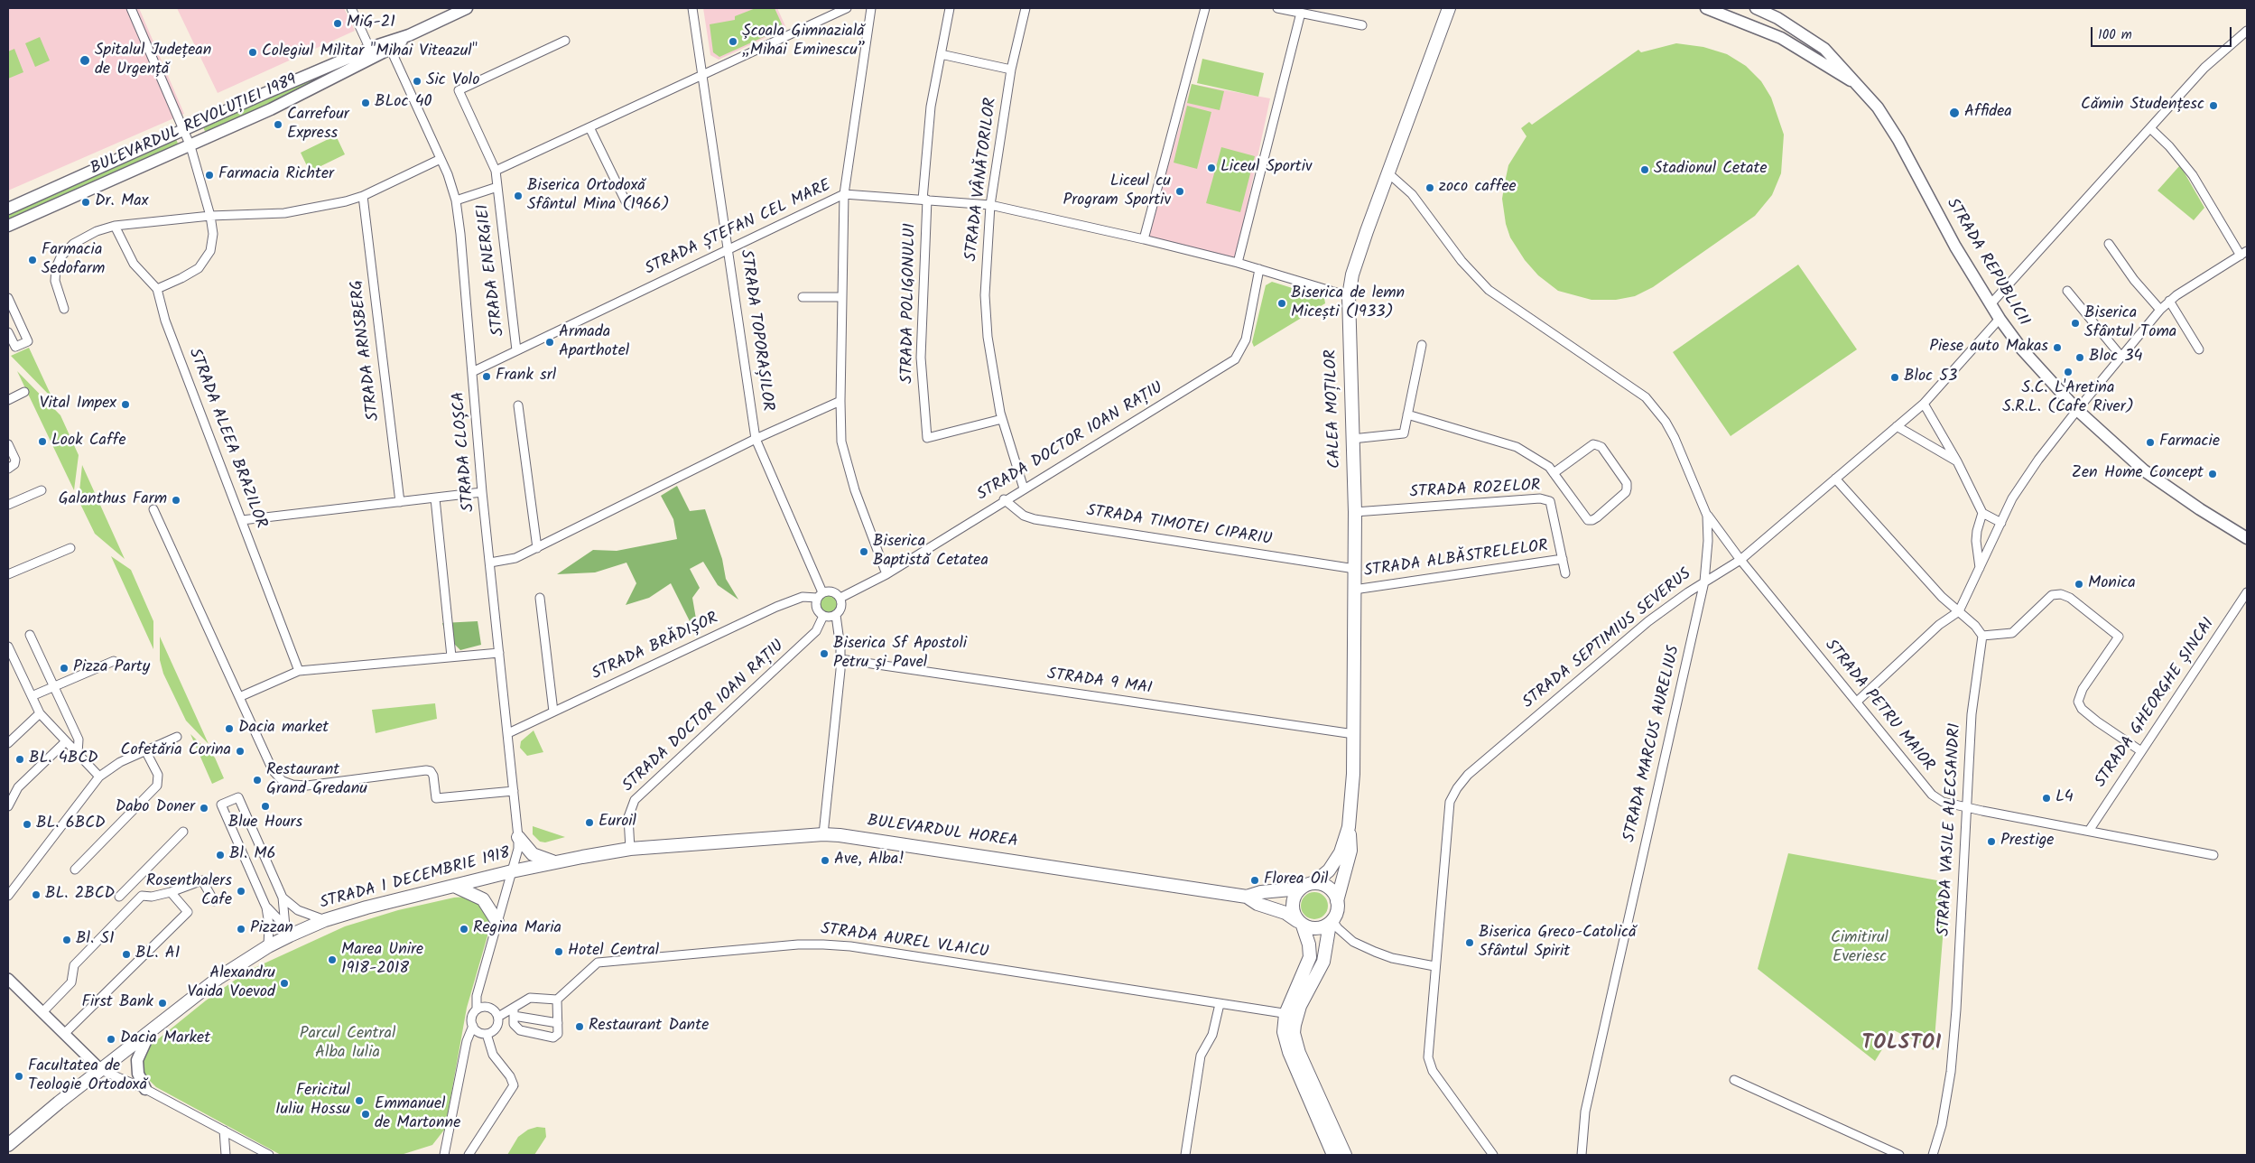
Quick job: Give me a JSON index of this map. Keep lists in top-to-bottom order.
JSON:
{
  "streets": {
    "main road": [
      "BULEVARDUL REVOLUȚIEI 1989",
      "STRADA REPUBLICII",
      "CALEA MOȚILOR",
      "BULEVARDUL HOREA",
      "STRADA 1 DECEMBRIE 1918"
    ],
    "street": [
      "STRADA VÂNĂTORILOR",
      "STRADA ȘTEFAN CEL MARE",
      "STRADA ENERGIEI",
      "STRADA POLIGONULUI",
      "STRADA TOPORAȘILOR",
      "STRADA ARNSBERG",
      "STRADA ALEEA BRAZILOR",
      "STRADA DOCTOR IOAN RAȚIU",
      "STRADA CLOȘCA",
      "STRADA ROZELOR",
      "STRADA TIMOTEI CIPARIU",
      "STRADA ALBĂSTRELELOR",
      "STRADA SEPTIMIUS SEVERUS",
      "STRADA BRĂDIȘOR",
      "STRADA 9 MAI",
      "STRADA GHEORGHE ȘINCAI",
      "STRADA PETRU MAIOR",
      "STRADA MARCUS AURELIUS",
      "STRADA VASILE ALECSANDRI",
      "STRADA AUREL VLAICU"
    ]
  },
  "crossings": [
    ["BULEVARDUL REVOLUȚIEI 1989", "STRADA CLOȘCA"],
    ["STRADA VÂNĂTORILOR", "STRADA ȘTEFAN CEL MARE"],
    ["STRADA VÂNĂTORILOR", "STRADA POLIGONULUI"],
    ["STRADA VÂNĂTORILOR", "STRADA DOCTOR IOAN RAȚIU"],
    ["STRADA ȘTEFAN CEL MARE", "STRADA ENERGIEI"],
    ["STRADA ȘTEFAN CEL MARE", "STRADA POLIGONULUI"],
    ["STRADA ȘTEFAN CEL MARE", "STRADA TOPORAȘILOR"],
    ["STRADA ȘTEFAN CEL MARE", "CALEA MOȚILOR"],
    ["STRADA ȘTEFAN CEL MARE", "STRADA DOCTOR IOAN RAȚIU"],
    ["STRADA ȘTEFAN CEL MARE", "STRADA CLOȘCA"],
    ["STRADA ENERGIEI", "STRADA CLOȘCA"],
    ["STRADA TOPORAȘILOR", "STRADA DOCTOR IOAN RAȚIU"],
    ["STRADA TOPORAȘILOR", "STRADA BRĂDIȘOR"],
    ["CALEA MOȚILOR", "STRADA ROZELOR"],
    ["CALEA MOȚILOR", "STRADA TIMOTEI CIPARIU"],
    ["CALEA MOȚILOR", "STRADA ALBĂSTRELELOR"],
    ["CALEA MOȚILOR", "STRADA SEPTIMIUS SEVERUS"],
    ["CALEA MOȚILOR", "STRADA 9 MAI"],
    ["CALEA MOȚILOR", "STRADA AUREL VLAICU"],
    ["STRADA DOCTOR IOAN RAȚIU", "STRADA TIMOTEI CIPARIU"],
    ["STRADA DOCTOR IOAN RAȚIU", "STRADA BRĂDIȘOR"],
    ["STRADA DOCTOR IOAN RAȚIU", "BULEVARDUL HOREA"],
    ["STRADA DOCTOR IOAN RAȚIU", "STRADA 1 DECEMBRIE 1918"],
    ["STRADA CLOȘCA", "STRADA BRĂDIȘOR"],
    ["STRADA CLOȘCA", "STRADA 1 DECEMBRIE 1918"],
    ["STRADA ROZELOR", "STRADA ALBĂSTRELELOR"],
    ["STRADA SEPTIMIUS SEVERUS", "STRADA PETRU MAIOR"],
    ["STRADA SEPTIMIUS SEVERUS", "STRADA MARCUS AURELIUS"],
    ["STRADA GHEORGHE ȘINCAI", "STRADA PETRU MAIOR"],
    ["STRADA PETRU MAIOR", "STRADA VASILE ALECSANDRI"],
    ["BULEVARDUL HOREA", "STRADA 1 DECEMBRIE 1918"]
  ],
  "districts": ["TOLSTOI"],
  "parks": ["Cimitirul Everiesc", "Parcul Central Alba Iulia"],
  "places": [
    "MiG-21",
    "Școala Gimnazială „Mihai Eminescu”",
    "Colegiul Militar \"Mihai Viteazul\"",
    "Spitalul Județean de Urgență",
    "Sic Volo",
    "BLoc 40",
    "Cămin Studențesc",
    "Affidea",
    "Carrefour Express",
    "Liceul Sportiv",
    "Stadionul Cetate",
    "Farmacia Richter",
    "zoco caffee",
    "Liceul cu Program Sportiv",
    "Biserica Ortodoxă Sfântul Mina (1966)",
    "Dr. Max",
    "Farmacia Sedofarm",
    "Biserica de lemn Micești (1933)",
    "Biserica Sfântul Toma",
    "Armada Aparthotel",
    "Piese auto Makas",
    "Bloc 34",
    "S.C. L'Aretina S.R.L. (Cafe River)",
    "Frank srl",
    "Bloc 53",
    "Vital Impex",
    "Look Caffe",
    "Farmacie",
    "Zen Home Concept",
    "Galanthus Farm",
    "Biserica Baptistă Cetatea",
    "Monica",
    "Biserica Sf Apostoli Petru și Pavel",
    "Pizza Party",
    "Dacia market",
    "Cofetăria Corina",
    "BL. 4BCD",
    "Restaurant Grand Gredanu",
    "L4",
    "Blue Hours",
    "Dabo Doner",
    "Euroil",
    "BL. 6BCD",
    "Prestige",
    "Bl. M6",
    "Ave, Alba!",
    "Florea Oil",
    "Rosenthalers Cafe",
    "BL. 2BCD",
    "Pizzan",
    "Regina Maria",
    "Bl. S1",
    "Biserica Greco-Catolică Sfântul Spirit",
    "Hotel Central",
    "BL. A1",
    "Marea Unire 1918-2018",
    "Alexandru Vaida Voevod",
    "First Bank",
    "Restaurant Dante",
    "Dacia Market",
    "Facultatea de Teologie Ortodoxă",
    "Fericitul Iuliu Hossu",
    "Emmanuel de Martonne"
  ],
  "scale_bar": "100 m"
}
